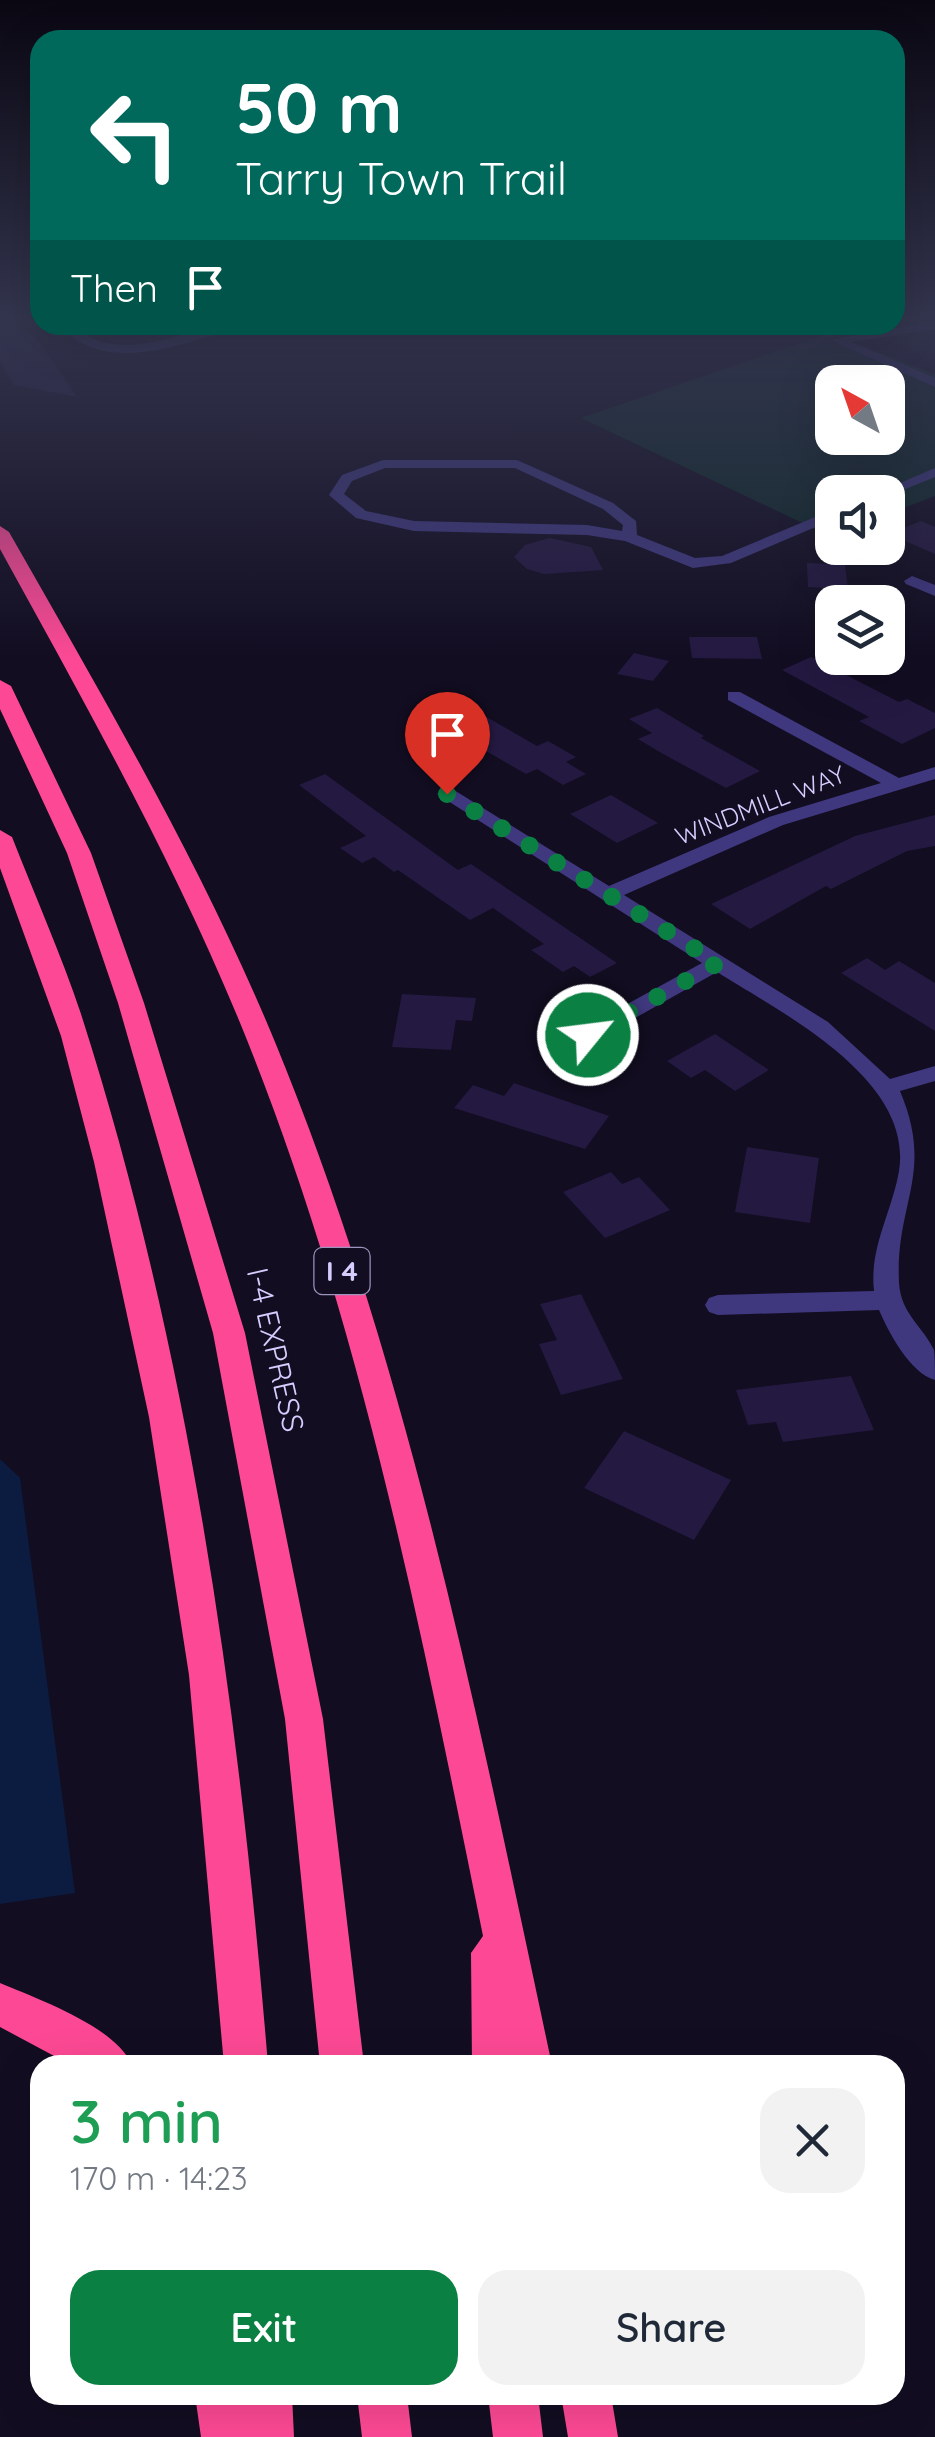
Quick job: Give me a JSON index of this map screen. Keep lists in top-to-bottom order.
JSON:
{
  "streets": {
    "highway": ["I 4", "I-4 EXPRESS"],
    "street": ["WINDMILL WAY"]
  },
  "north": "top left",
  "page": {
    "turn": ["50 m", "Tarry Town Trail"],
    "then": "Then",
    "heading": ["3 min", "170 m · 14:23"],
    "buttons": ["Exit", "Share"]
  }
}
